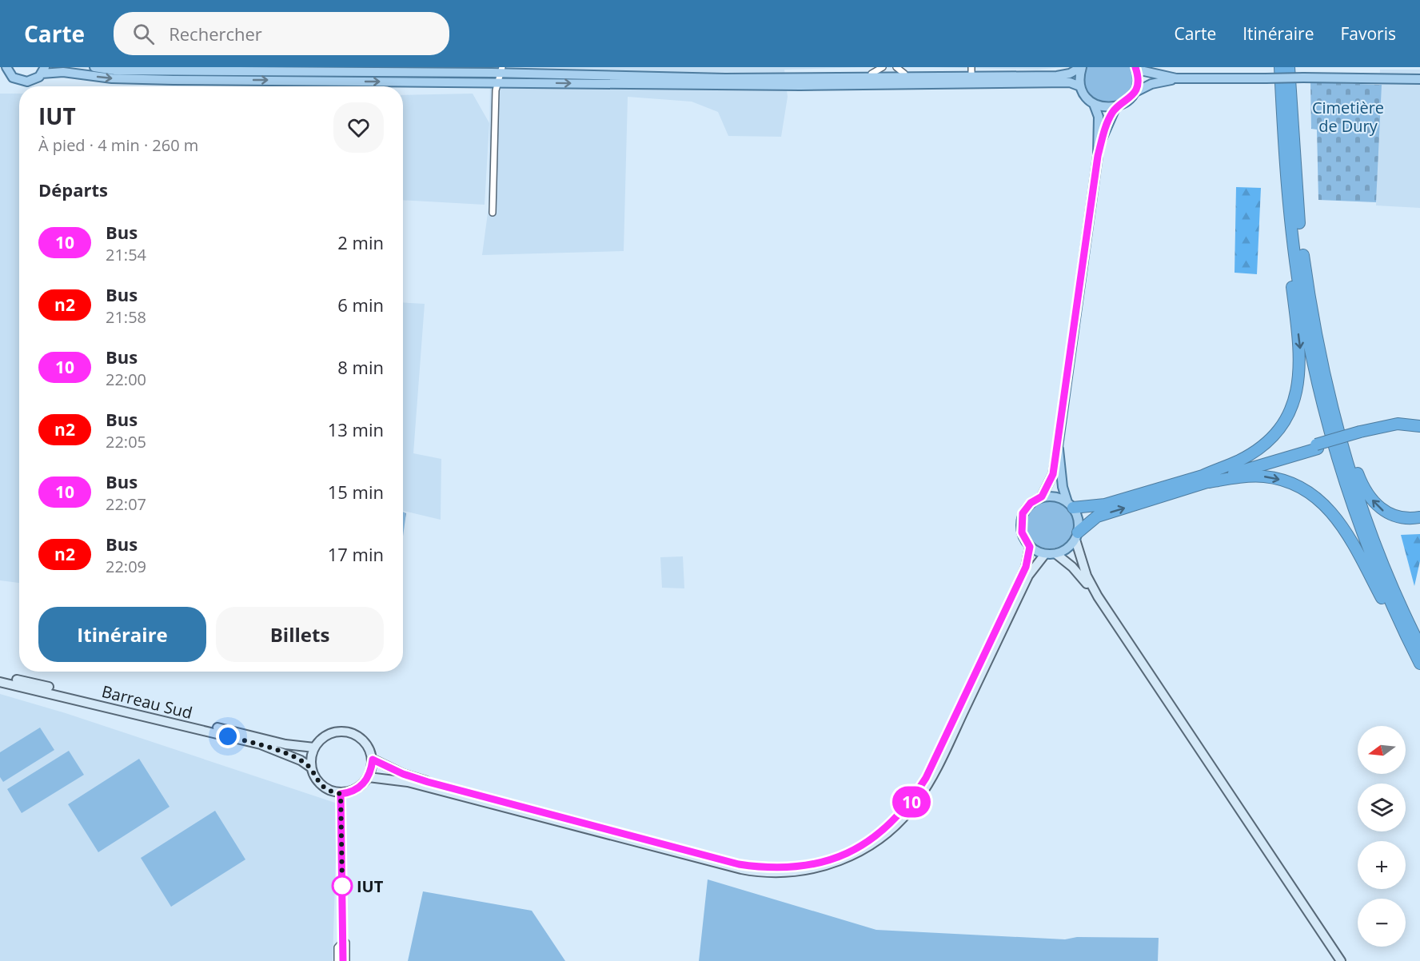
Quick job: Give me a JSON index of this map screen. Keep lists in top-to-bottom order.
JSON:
{
  "streets": {
    "main road": ["Barreau Sud"]
  },
  "parks": ["Cimetière de Dury"],
  "places": ["IUT"],
  "lines": ["bus line 10"],
  "north": "left",
  "page": {
    "header": "Carte",
    "search": "Rechercher",
    "nav": ["Carte", "Itinéraire", "Favoris"],
    "on_map": "10",
    "heading": [
      ["IUT", "À pied · 4 min · 260 m"],
      "Départs"
    ],
    "list": [
      {
        "mark": "10",
        "name": "Bus",
        "note": "21:54",
        "value": "2 min"
      },
      {
        "mark": "n2",
        "name": "Bus",
        "note": "21:58",
        "value": "6 min"
      },
      {
        "mark": "10",
        "name": "Bus",
        "note": "22:00",
        "value": "8 min"
      },
      {
        "mark": "n2",
        "name": "Bus",
        "note": "22:05",
        "value": "13 min"
      },
      {
        "mark": "10",
        "name": "Bus",
        "note": "22:07",
        "value": "15 min"
      },
      {
        "mark": "n2",
        "name": "Bus",
        "note": "22:09",
        "value": "17 min"
      }
    ],
    "buttons": ["Itinéraire", "Billets"],
    "map_buttons": ["+", "−"]
  }
}
